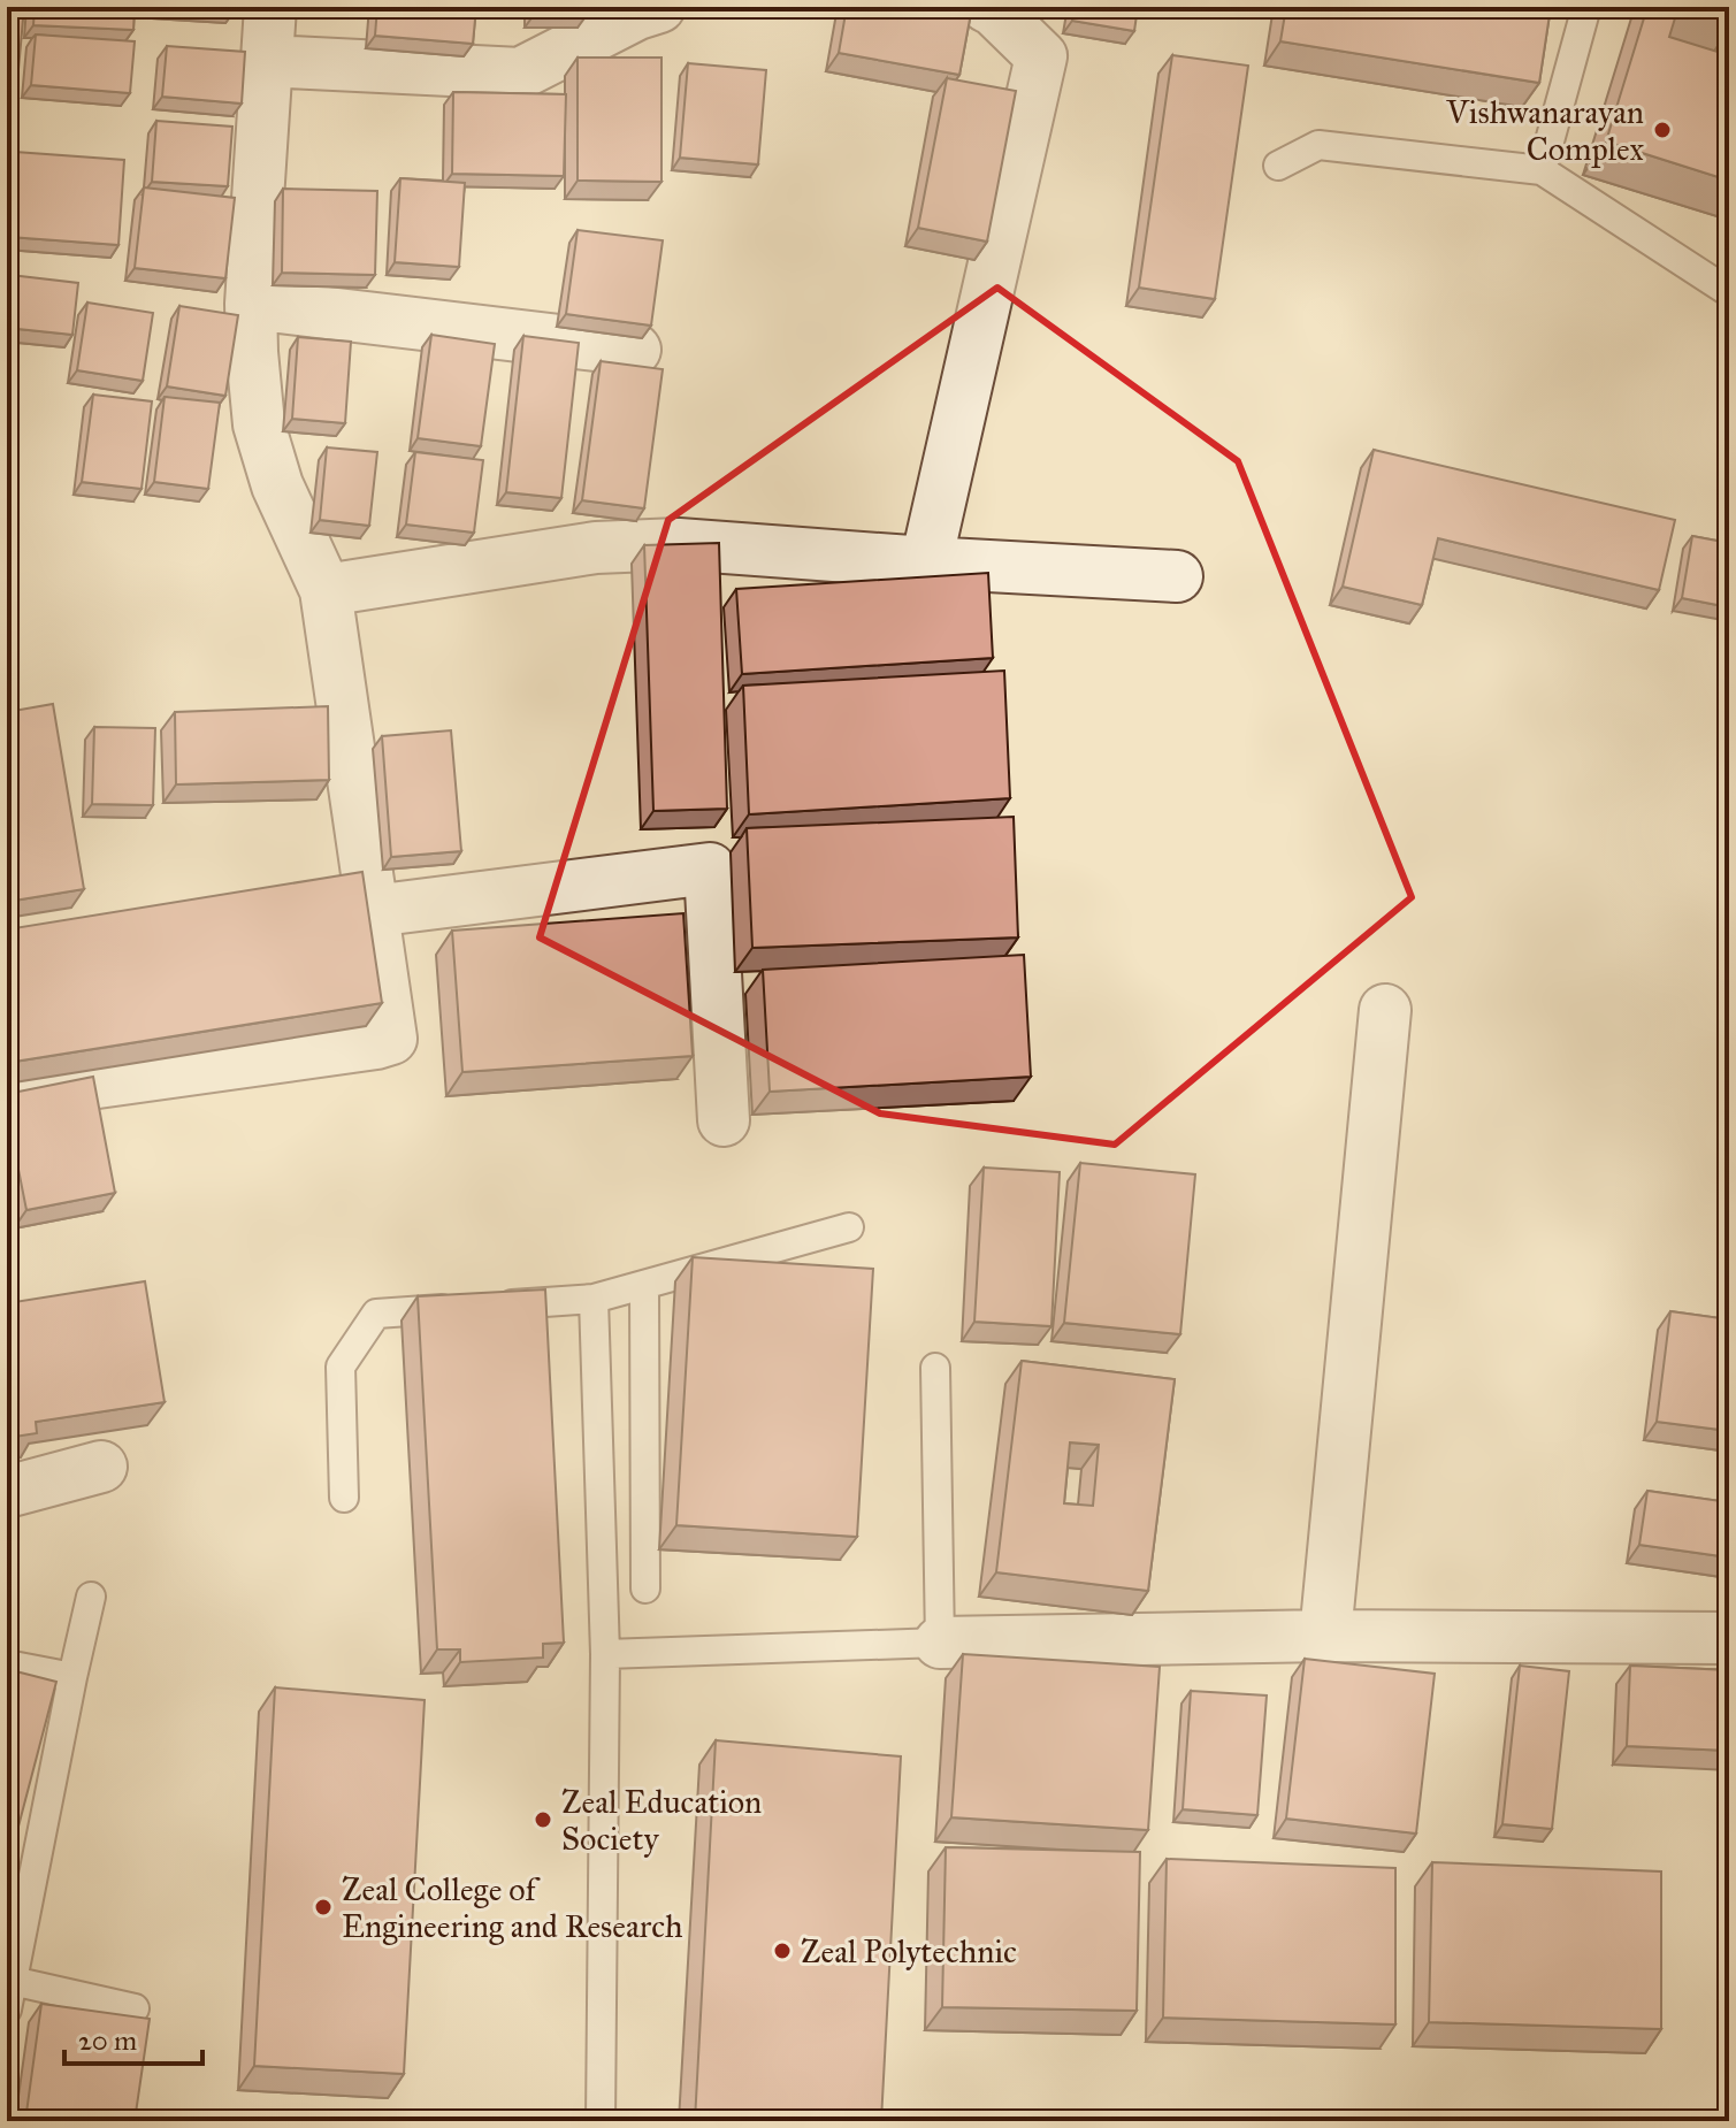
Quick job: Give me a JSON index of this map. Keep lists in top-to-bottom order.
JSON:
{
  "places": [
    "Vishwanarayan Complex",
    "Zeal Education Society",
    "Zeal College of Engineering and Research",
    "Zeal Polytechnic"
  ],
  "scale_bar": "20 m"
}
